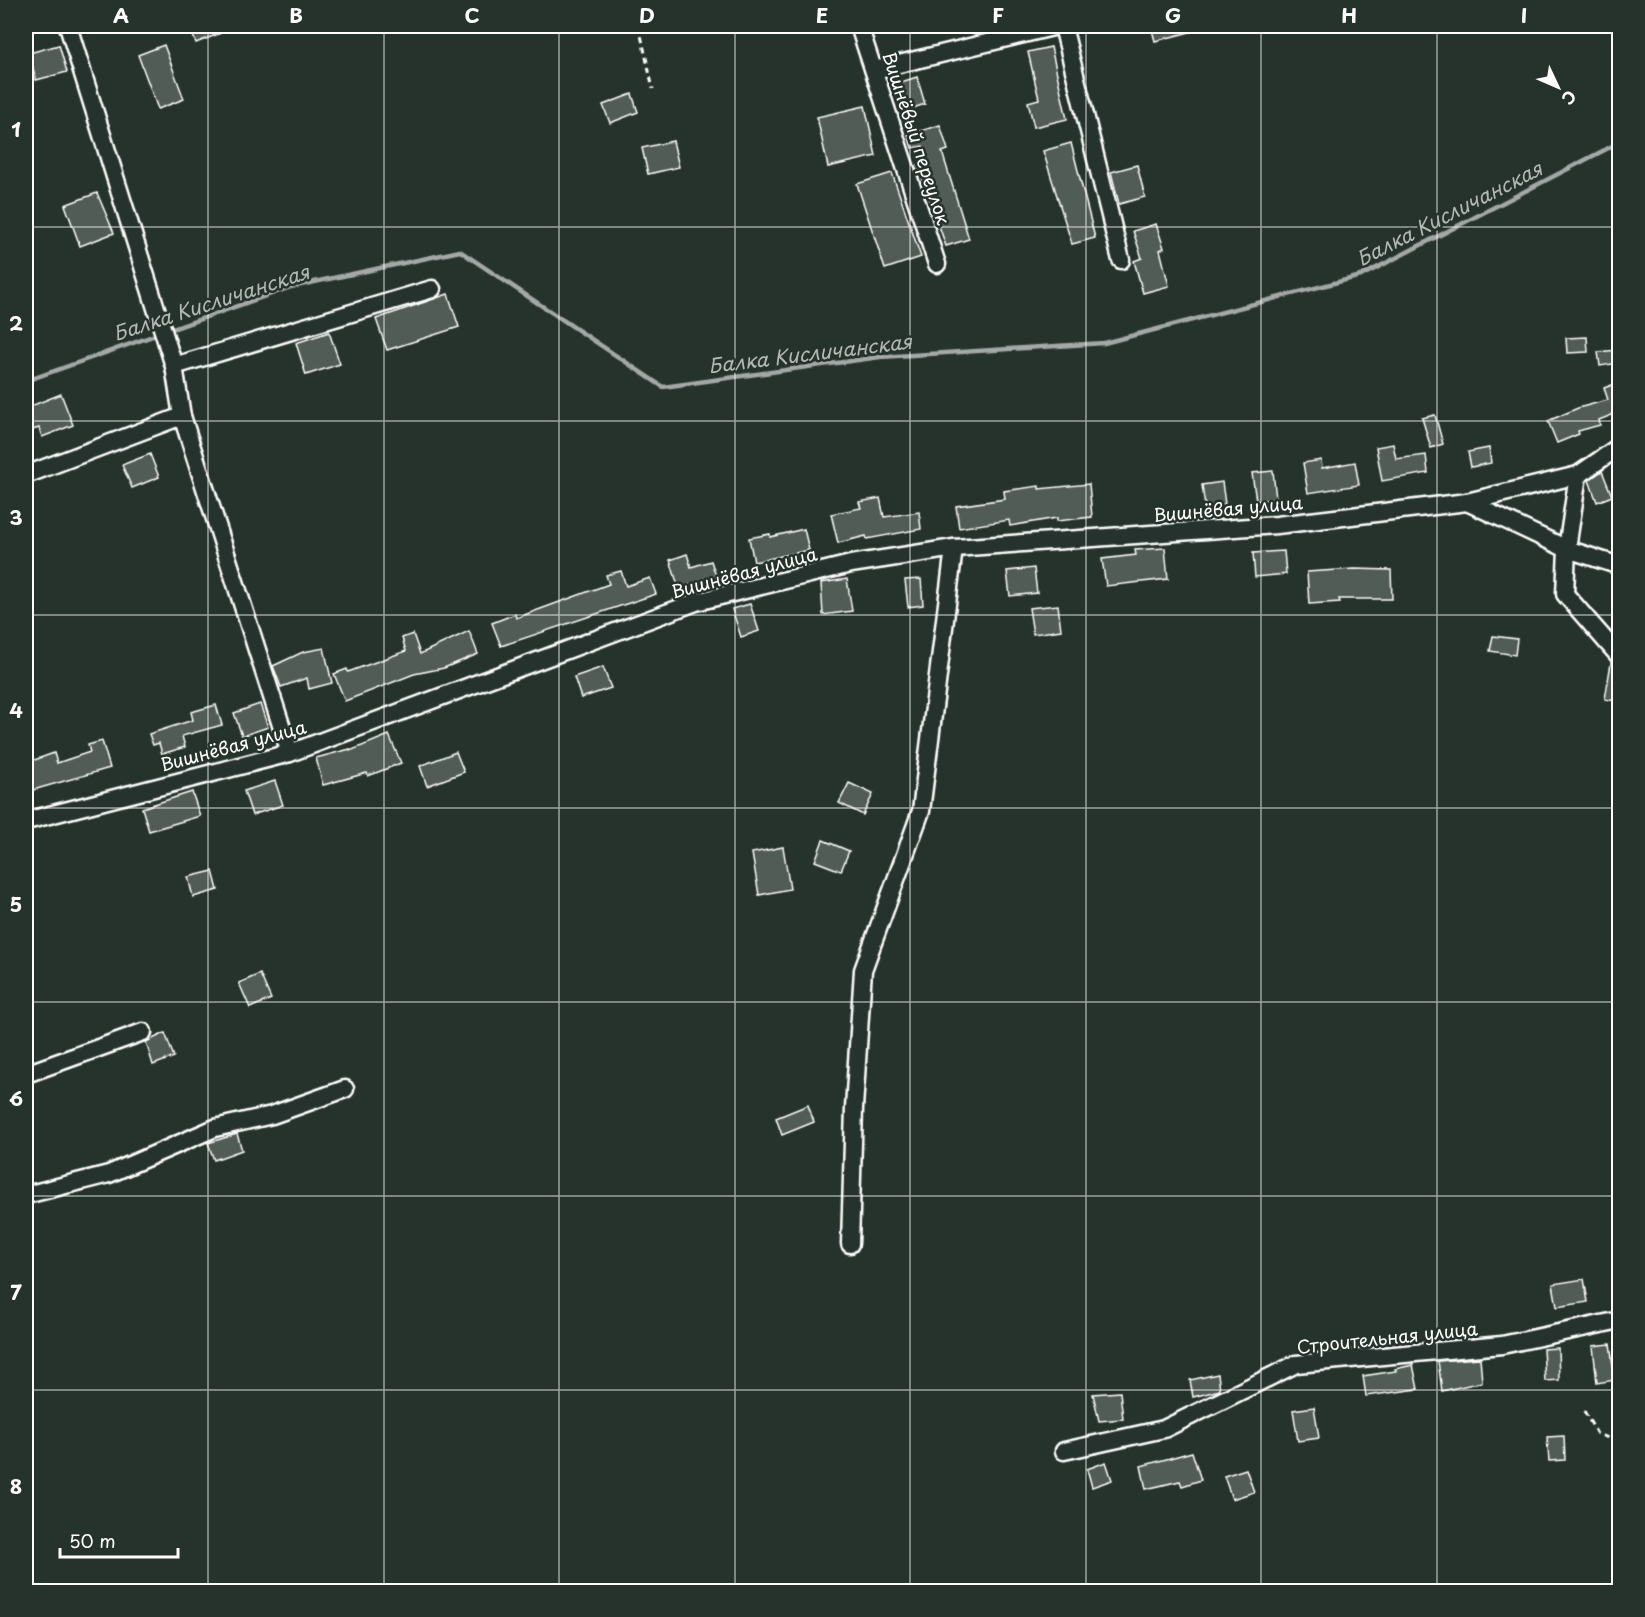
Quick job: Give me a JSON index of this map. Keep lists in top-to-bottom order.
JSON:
{
  "streets": {
    "street": ["Вишнёвый переулок", "Вишнёвая улица", "Строительная улица"]
  },
  "water": ["Балка Кисличанская"],
  "scale_bar": "50 m",
  "north": "bottom right",
  "grid": {
    "columns": [
      "A",
      "B",
      "C",
      "D",
      "E",
      "F",
      "G",
      "H",
      "I"
    ],
    "rows": [
      "1",
      "2",
      "3",
      "4",
      "5",
      "6",
      "7",
      "8"
    ]
  }
}
